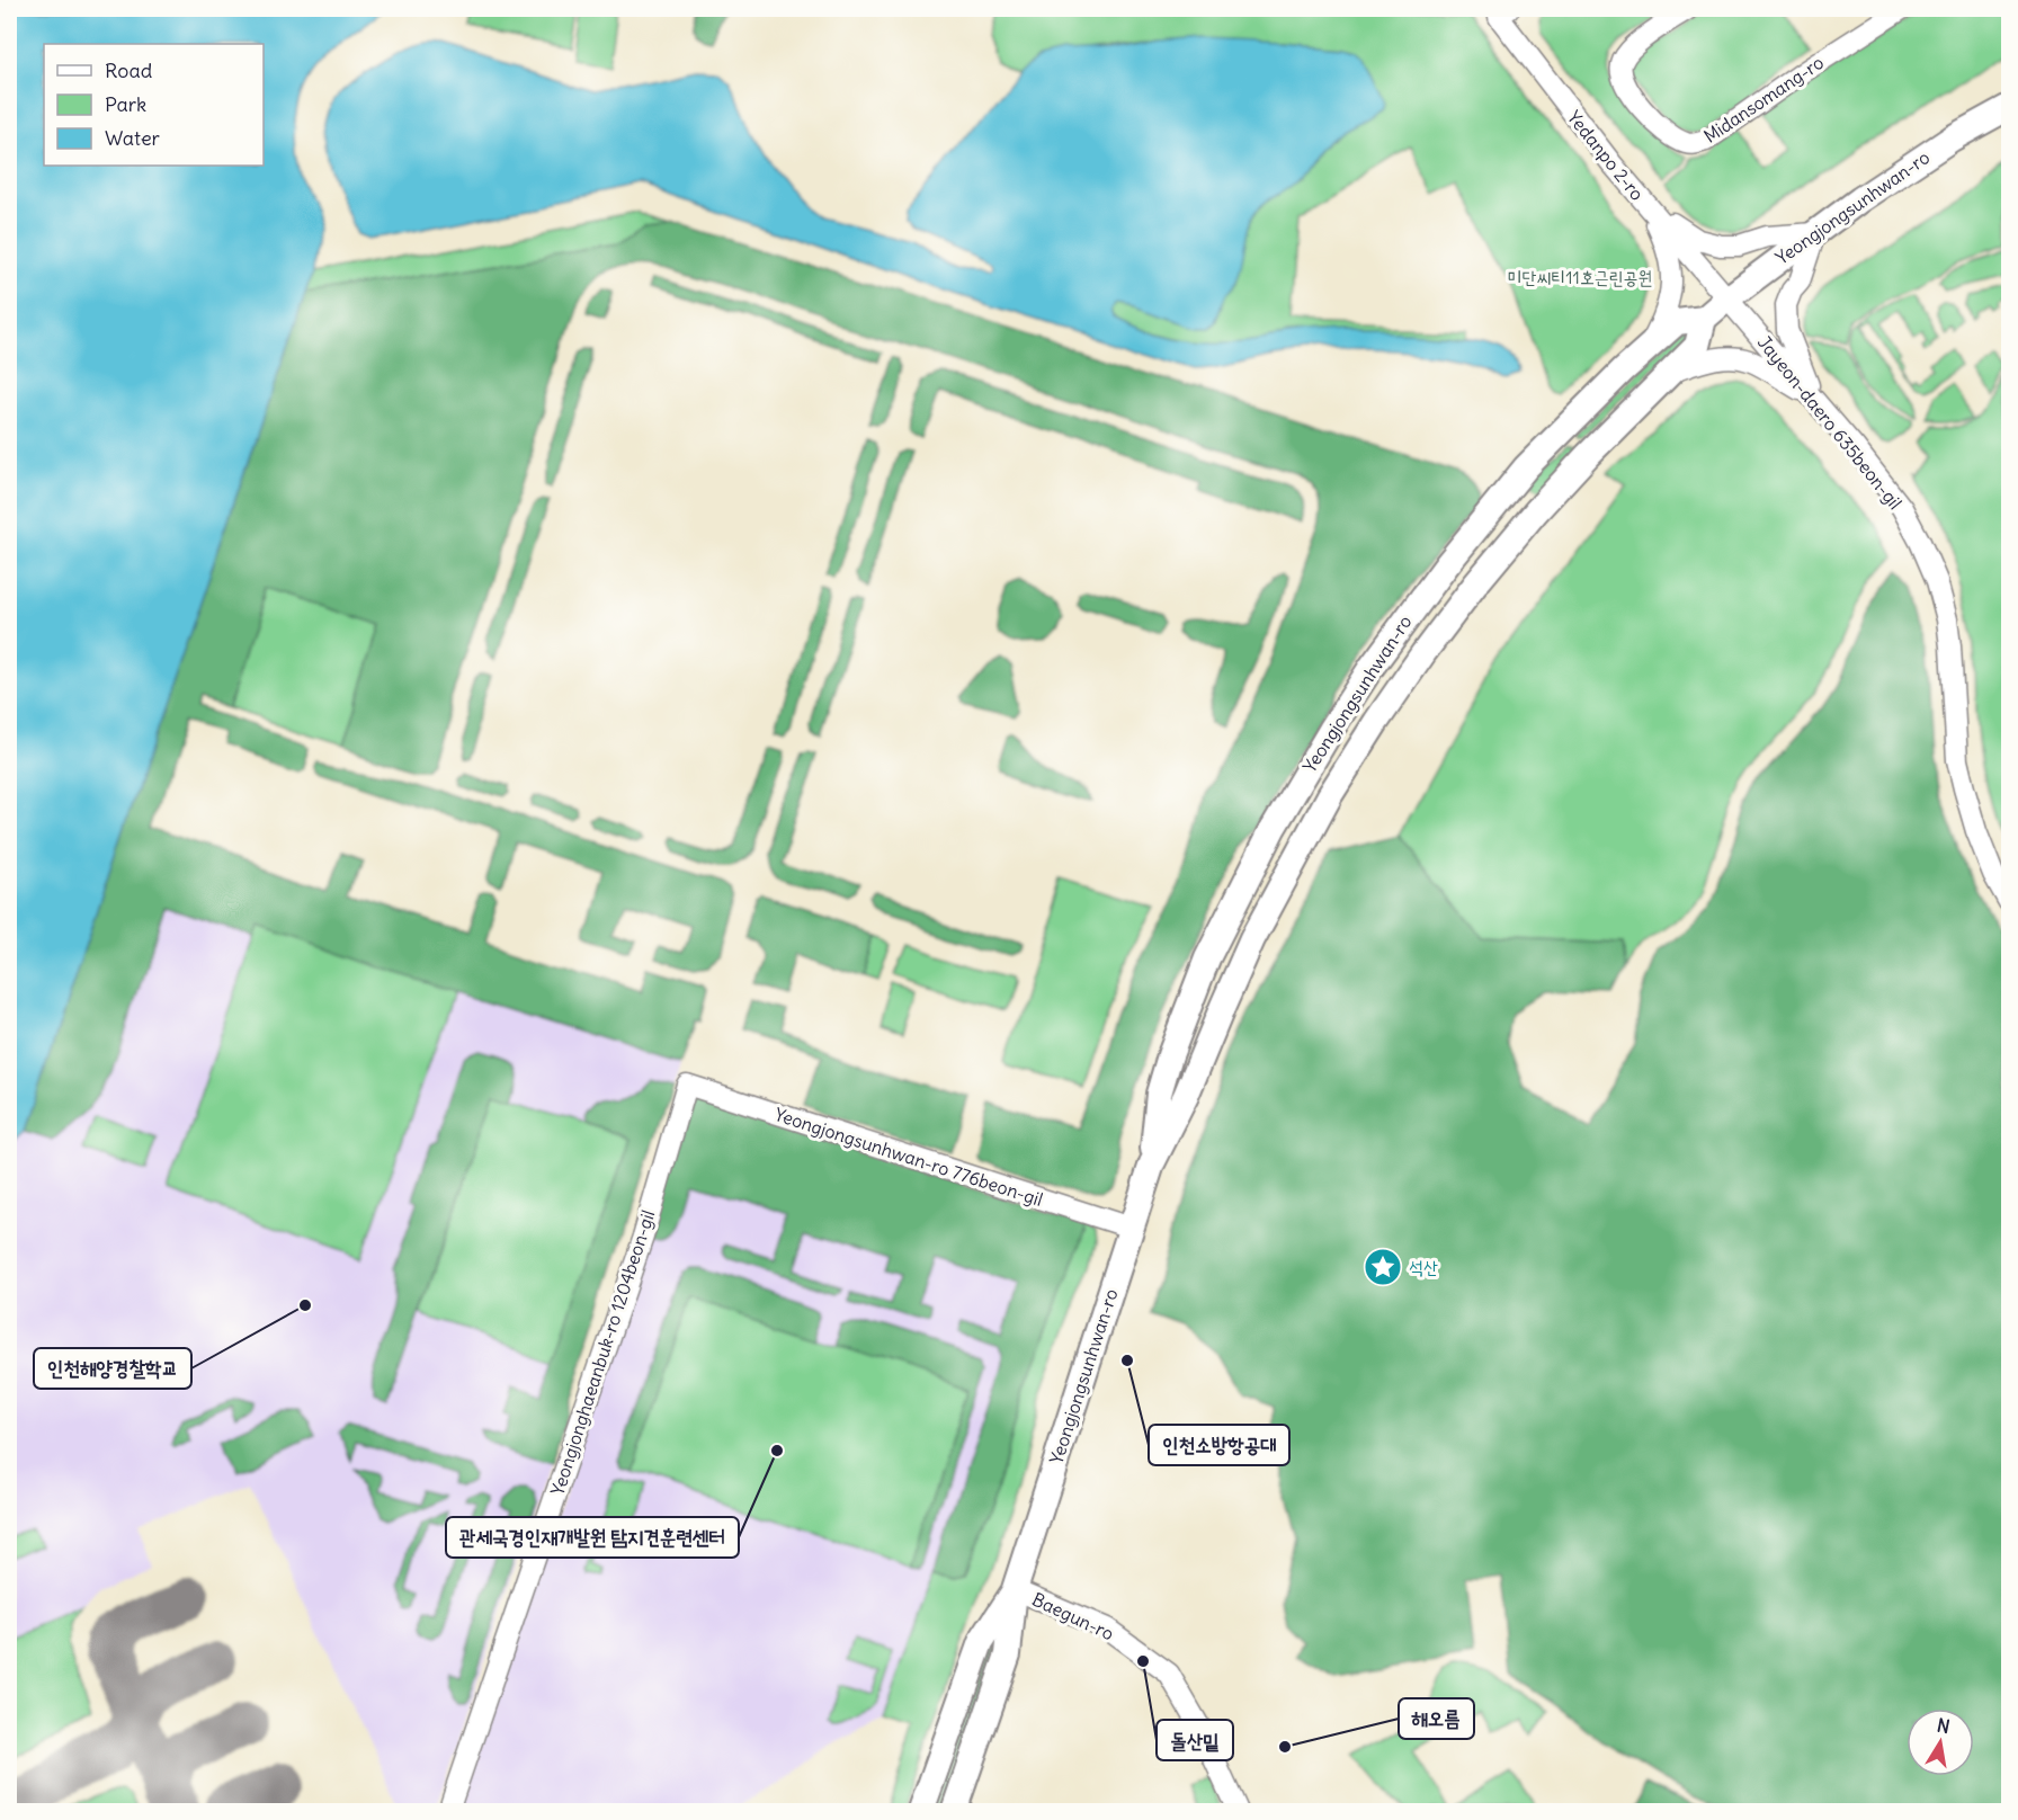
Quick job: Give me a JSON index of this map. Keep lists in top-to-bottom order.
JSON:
{
  "streets": {
    "main road": ["Yeongjongsunhwan-ro"],
    "street": [
      "Midansomang-ro",
      "Yedanpo 2-ro",
      "Jayeon-daero 635beon-gil",
      "Yeongjongsunhwan-ro 776beon-gil",
      "Yeongjonghaeanbuk-ro 1204beon-gil",
      "Baegun-ro"
    ]
  },
  "crossings": [
    ["Yedanpo 2-ro", "Yeongjongsunhwan-ro"],
    ["Yedanpo 2-ro", "Jayeon-daero 635beon-gil"],
    ["Yeongjongsunhwan-ro", "Jayeon-daero 635beon-gil"],
    ["Yeongjongsunhwan-ro", "Yeongjongsunhwan-ro 776beon-gil"],
    ["Yeongjongsunhwan-ro", "Baegun-ro"],
    ["Yeongjongsunhwan-ro 776beon-gil", "Yeongjonghaeanbuk-ro 1204beon-gil"]
  ],
  "parks": ["미단씨티11호근린공원"],
  "places": {
    "place": ["석산"],
    "other": [
      "인천해양경찰학교",
      "인천소방항공대",
      "관세국경인재개발원 탐지견훈련센터",
      "돌산밑",
      "해오름"
    ]
  },
  "legend": ["Road", "Park", "Water"],
  "north": "top"
}
